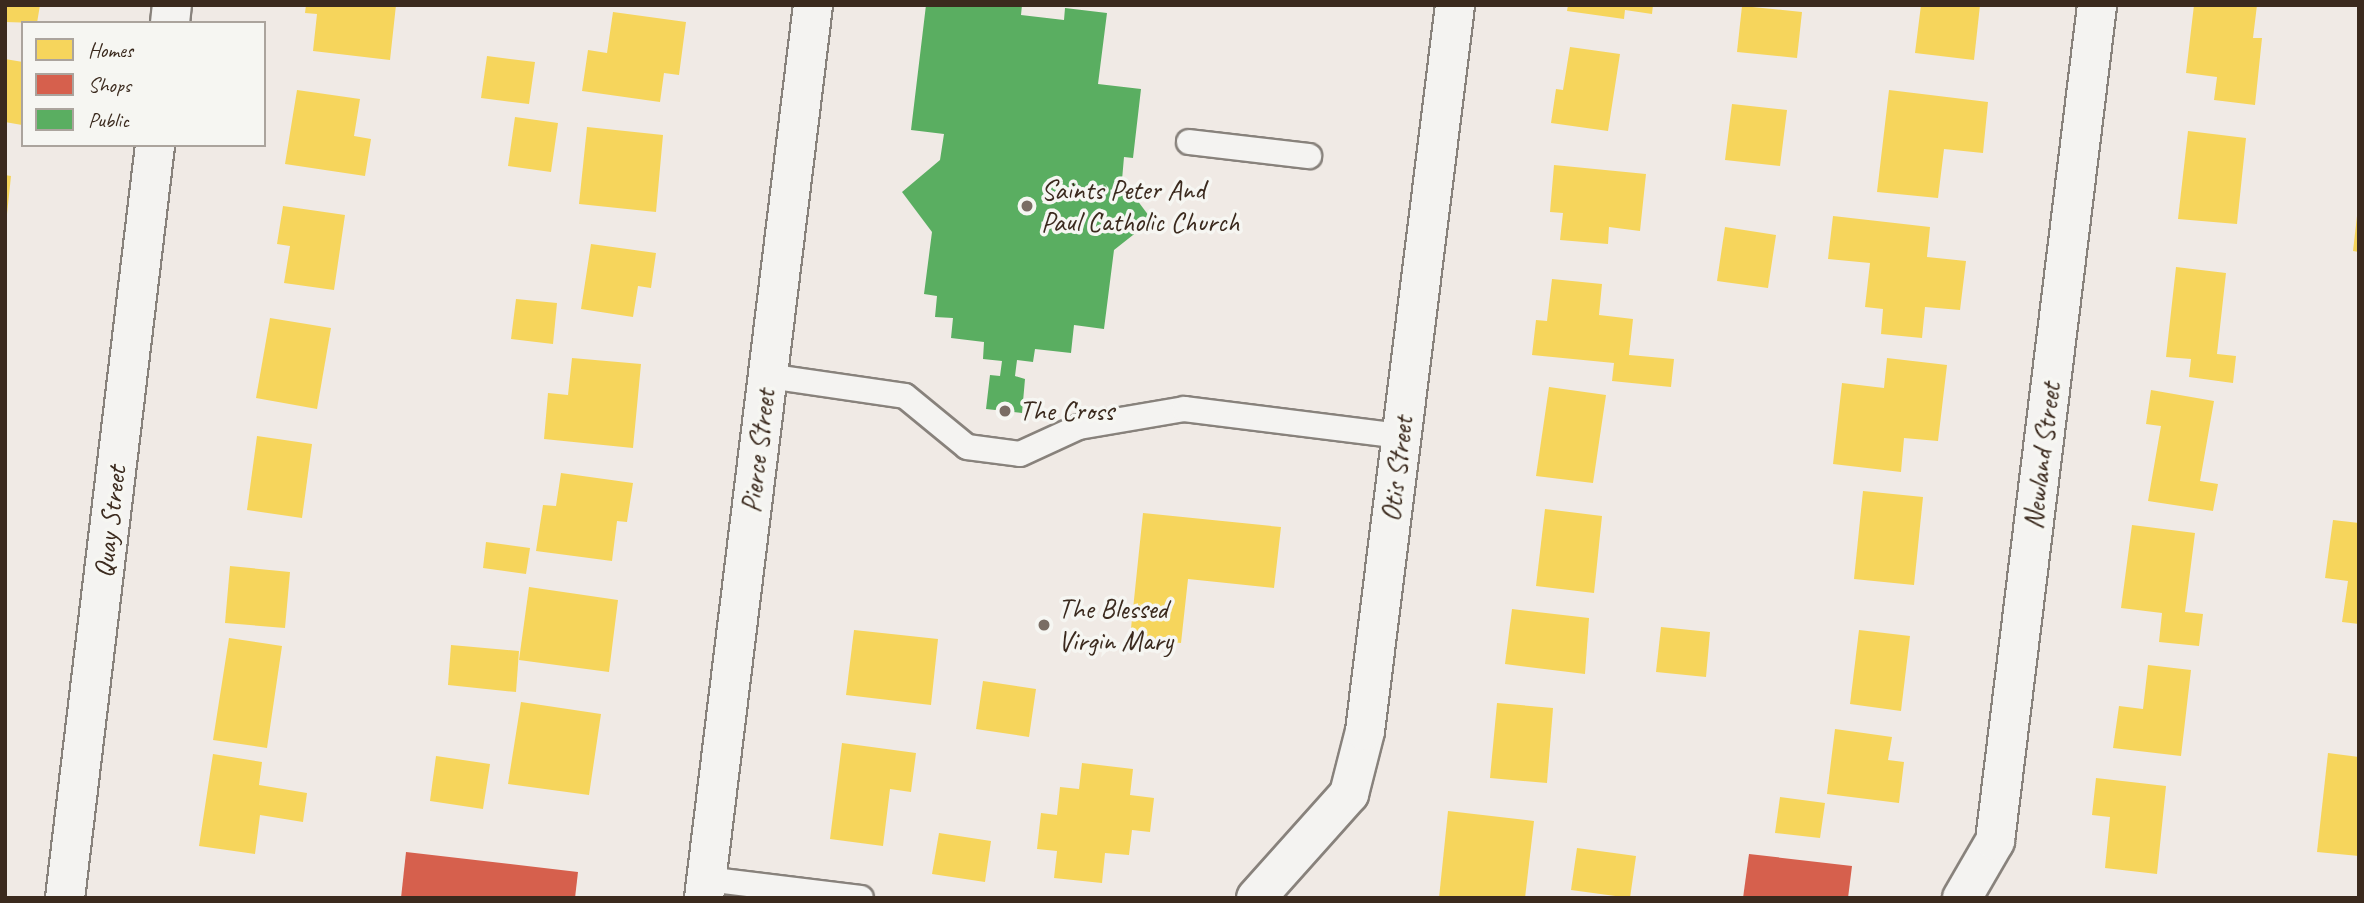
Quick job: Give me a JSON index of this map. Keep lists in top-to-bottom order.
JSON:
{
  "streets": {
    "street": [
      "Pierce Street",
      "Newland Street",
      "Otis Street",
      "Quay Street"
    ]
  },
  "places": ["Saints Peter And Paul Catholic Church", "The Cross", "The Blessed Virgin Mary"],
  "legend": ["Homes", "Shops", "Public"]
}
